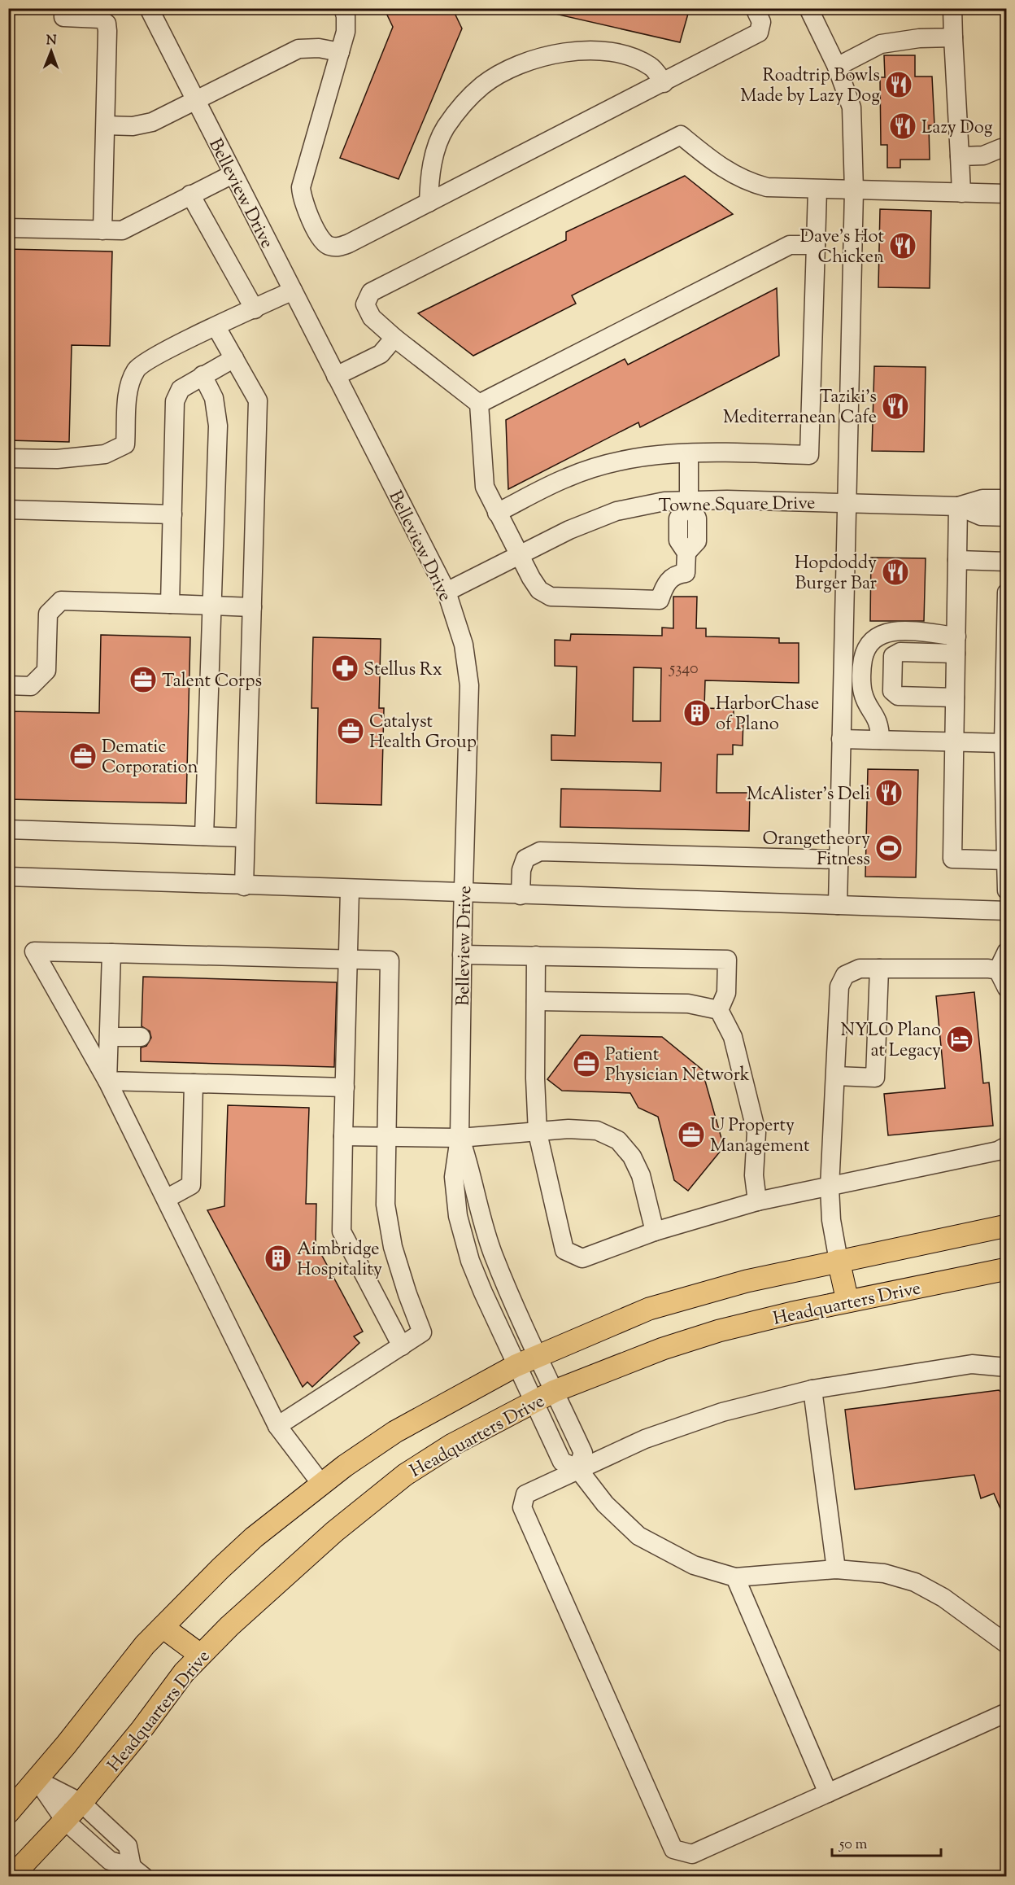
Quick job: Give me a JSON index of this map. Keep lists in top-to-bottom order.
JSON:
{
  "streets": {
    "main road": ["Headquarters Drive"],
    "street": ["Belleview Drive", "Towne Square Drive"]
  },
  "crossings": [
    ["Belleview Drive", "Towne Square Drive"],
    ["Belleview Drive", "Headquarters Drive"]
  ],
  "places": {
    "restaurant": [
      "Roadtrip Bowls Made by Lazy Dog",
      "Lazy Dog",
      "Dave's Hot Chicken",
      "Taziki's Mediterranean Cafe",
      "Hopdoddy Burger Bar",
      "McAlister's Deli"
    ],
    "pharmacy": ["Stellus Rx"],
    "office": [
      "Talent Corps",
      "Catalyst Health Group",
      "Dematic Corporation",
      "Patient Physician Network",
      "U Property Management"
    ],
    "building": ["HarborChase of Plano", "Aimbridge Hospitality"],
    "sports": ["Orangetheory Fitness"],
    "hotel": ["NYLO Plano at Legacy"]
  },
  "house_numbers": ["5340"],
  "scale_bar": "50 m",
  "north": "top"
}
